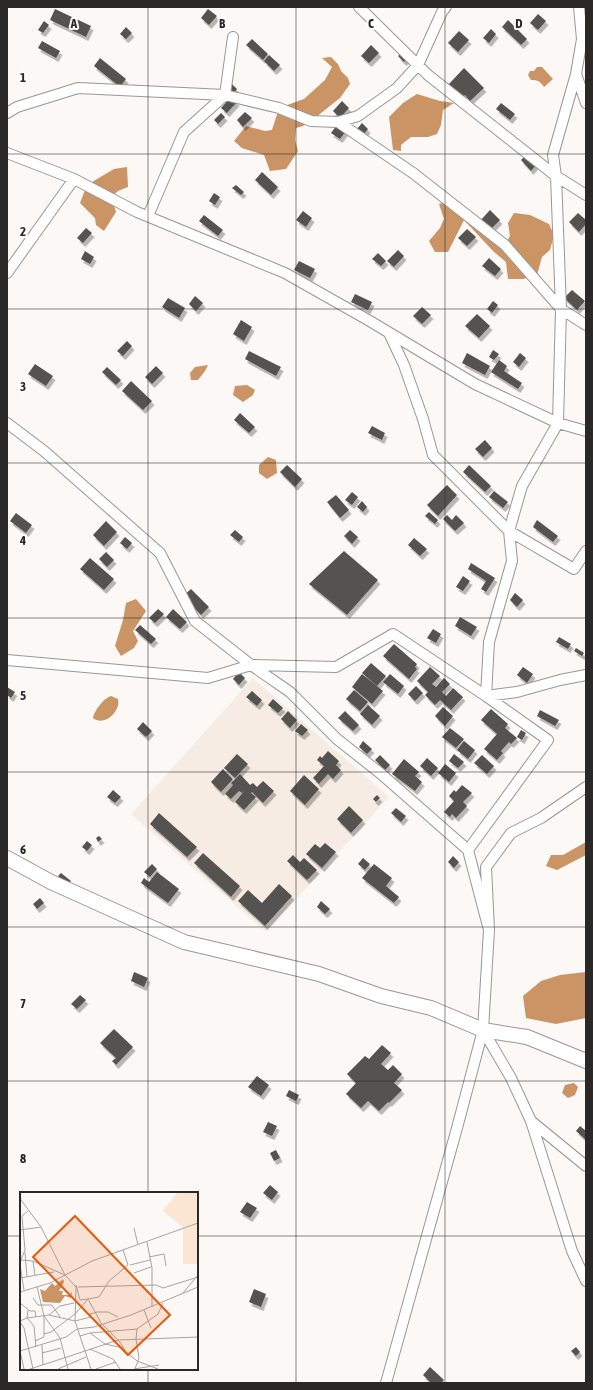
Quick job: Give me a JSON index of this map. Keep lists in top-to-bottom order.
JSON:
{
  "grid": {
    "columns": [
      "A",
      "B",
      "C",
      "D"
    ],
    "rows": [
      "1",
      "2",
      "3",
      "4",
      "5",
      "6",
      "7",
      "8"
    ]
  }
}
